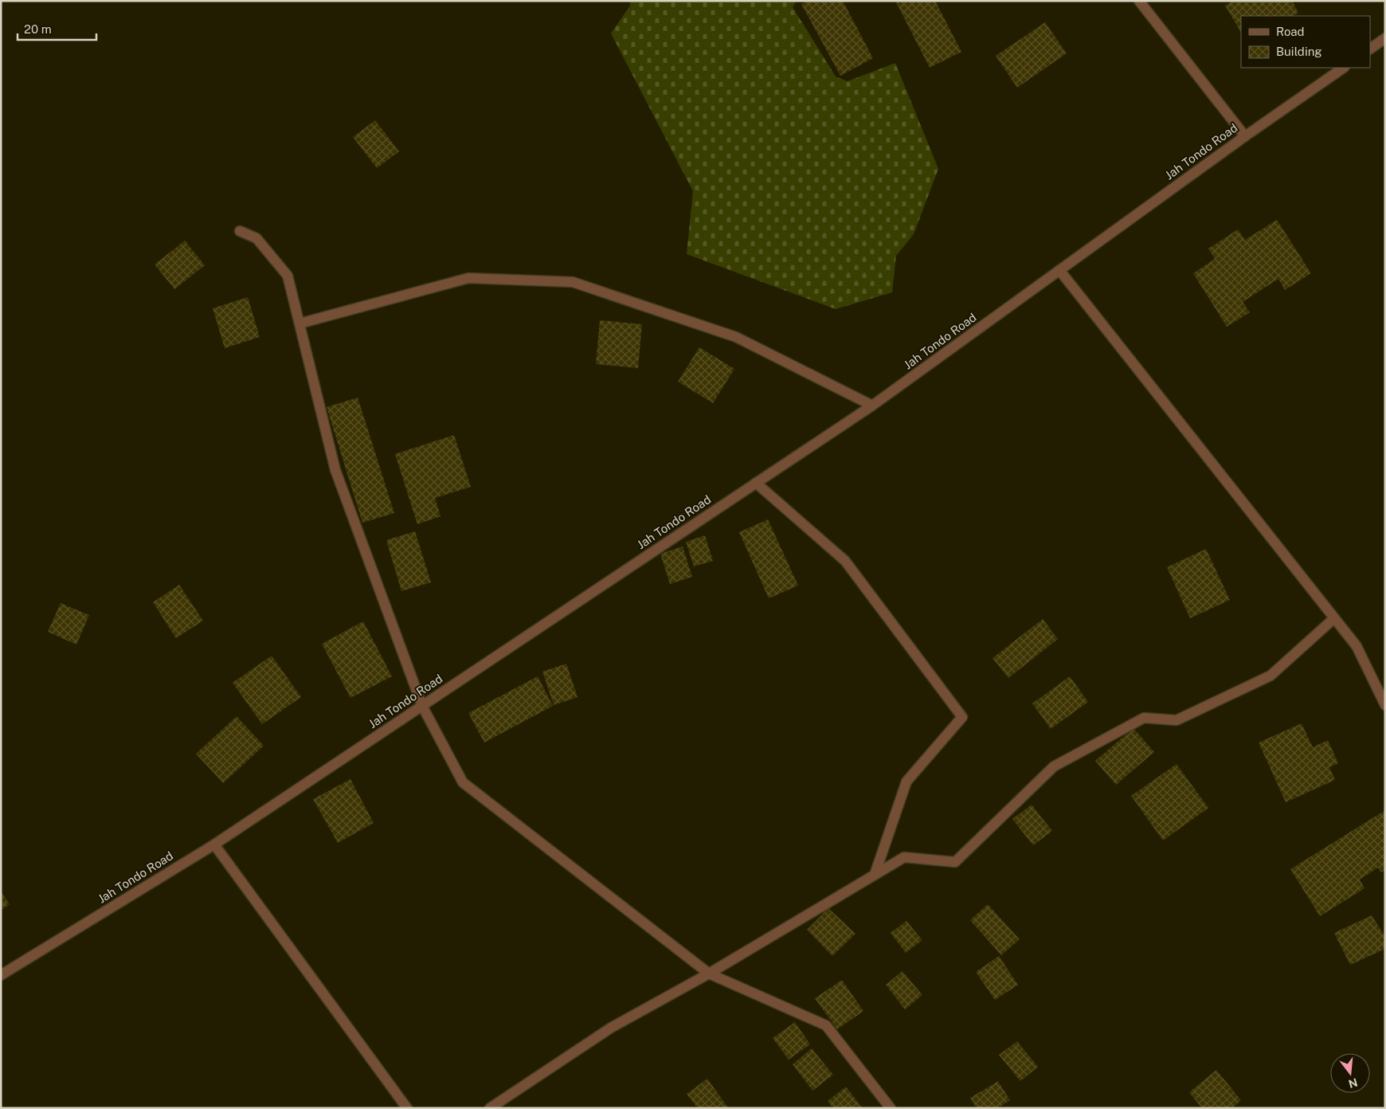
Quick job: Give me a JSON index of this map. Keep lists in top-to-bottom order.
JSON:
{
  "streets": {
    "street": ["Jah Tondo Road"]
  },
  "legend": ["Road", "Building"],
  "scale_bar": "20 m",
  "north": "bottom"
}
